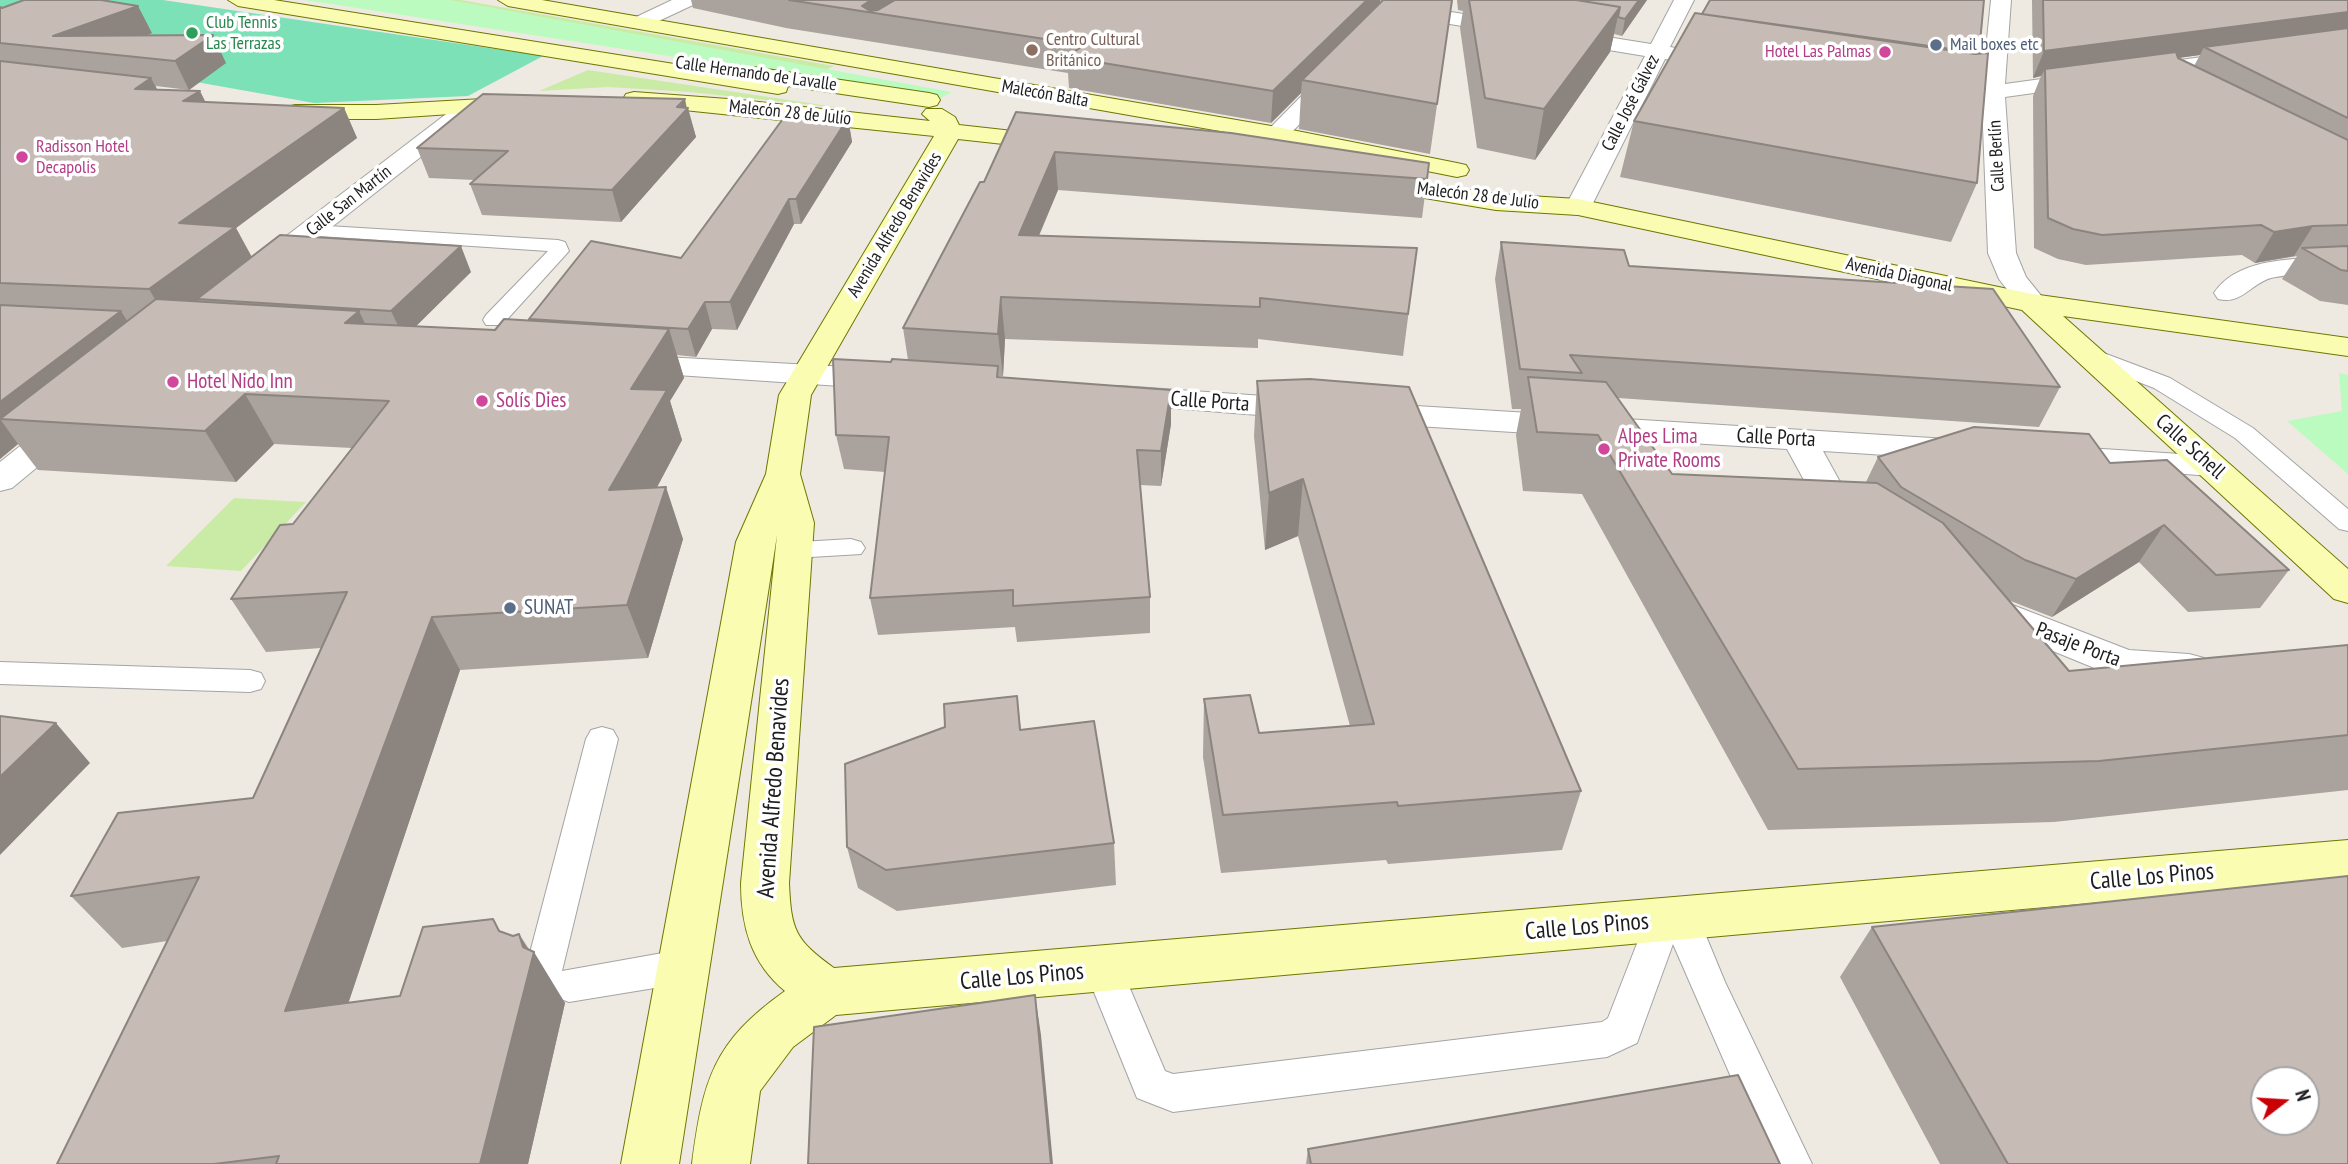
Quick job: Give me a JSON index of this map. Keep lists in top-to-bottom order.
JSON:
{
  "streets": {
    "main road": [
      "Calle Hernando de Lavalle",
      "Malecón Balta",
      "Malecón 28 de Julio",
      "Avenida Alfredo Benavides",
      "Avenida Diagonal",
      "Calle Schell",
      "Calle Los Pinos"
    ],
    "street": [
      "Calle José Gálvez",
      "Calle Berlín",
      "Calle San Martín",
      "Calle Porta",
      "Pasaje Porta"
    ]
  },
  "crossings": [
    ["Calle Hernando de Lavalle", "Malecón 28 de Julio"],
    ["Calle Hernando de Lavalle", "Avenida Alfredo Benavides"],
    ["Calle José Gálvez", "Malecón 28 de Julio"],
    ["Calle José Gálvez", "Avenida Diagonal"],
    ["Malecón 28 de Julio", "Avenida Alfredo Benavides"],
    ["Malecón 28 de Julio", "Avenida Diagonal"],
    ["Calle Berlín", "Avenida Diagonal"],
    ["Calle Berlín", "Calle Schell"],
    ["Avenida Alfredo Benavides", "Calle Los Pinos"],
    ["Avenida Diagonal", "Calle Schell"]
  ],
  "places": [
    "Club Tennis Las Terrazas",
    "Mail boxes etc",
    "Centro Cultural Británico",
    "Hotel Las Palmas",
    "Radisson Hotel Decapolis",
    "Hotel Nido Inn",
    "Solís Dies",
    "Alpes Lima Private Rooms",
    "SUNAT"
  ],
  "north": "right"
}
